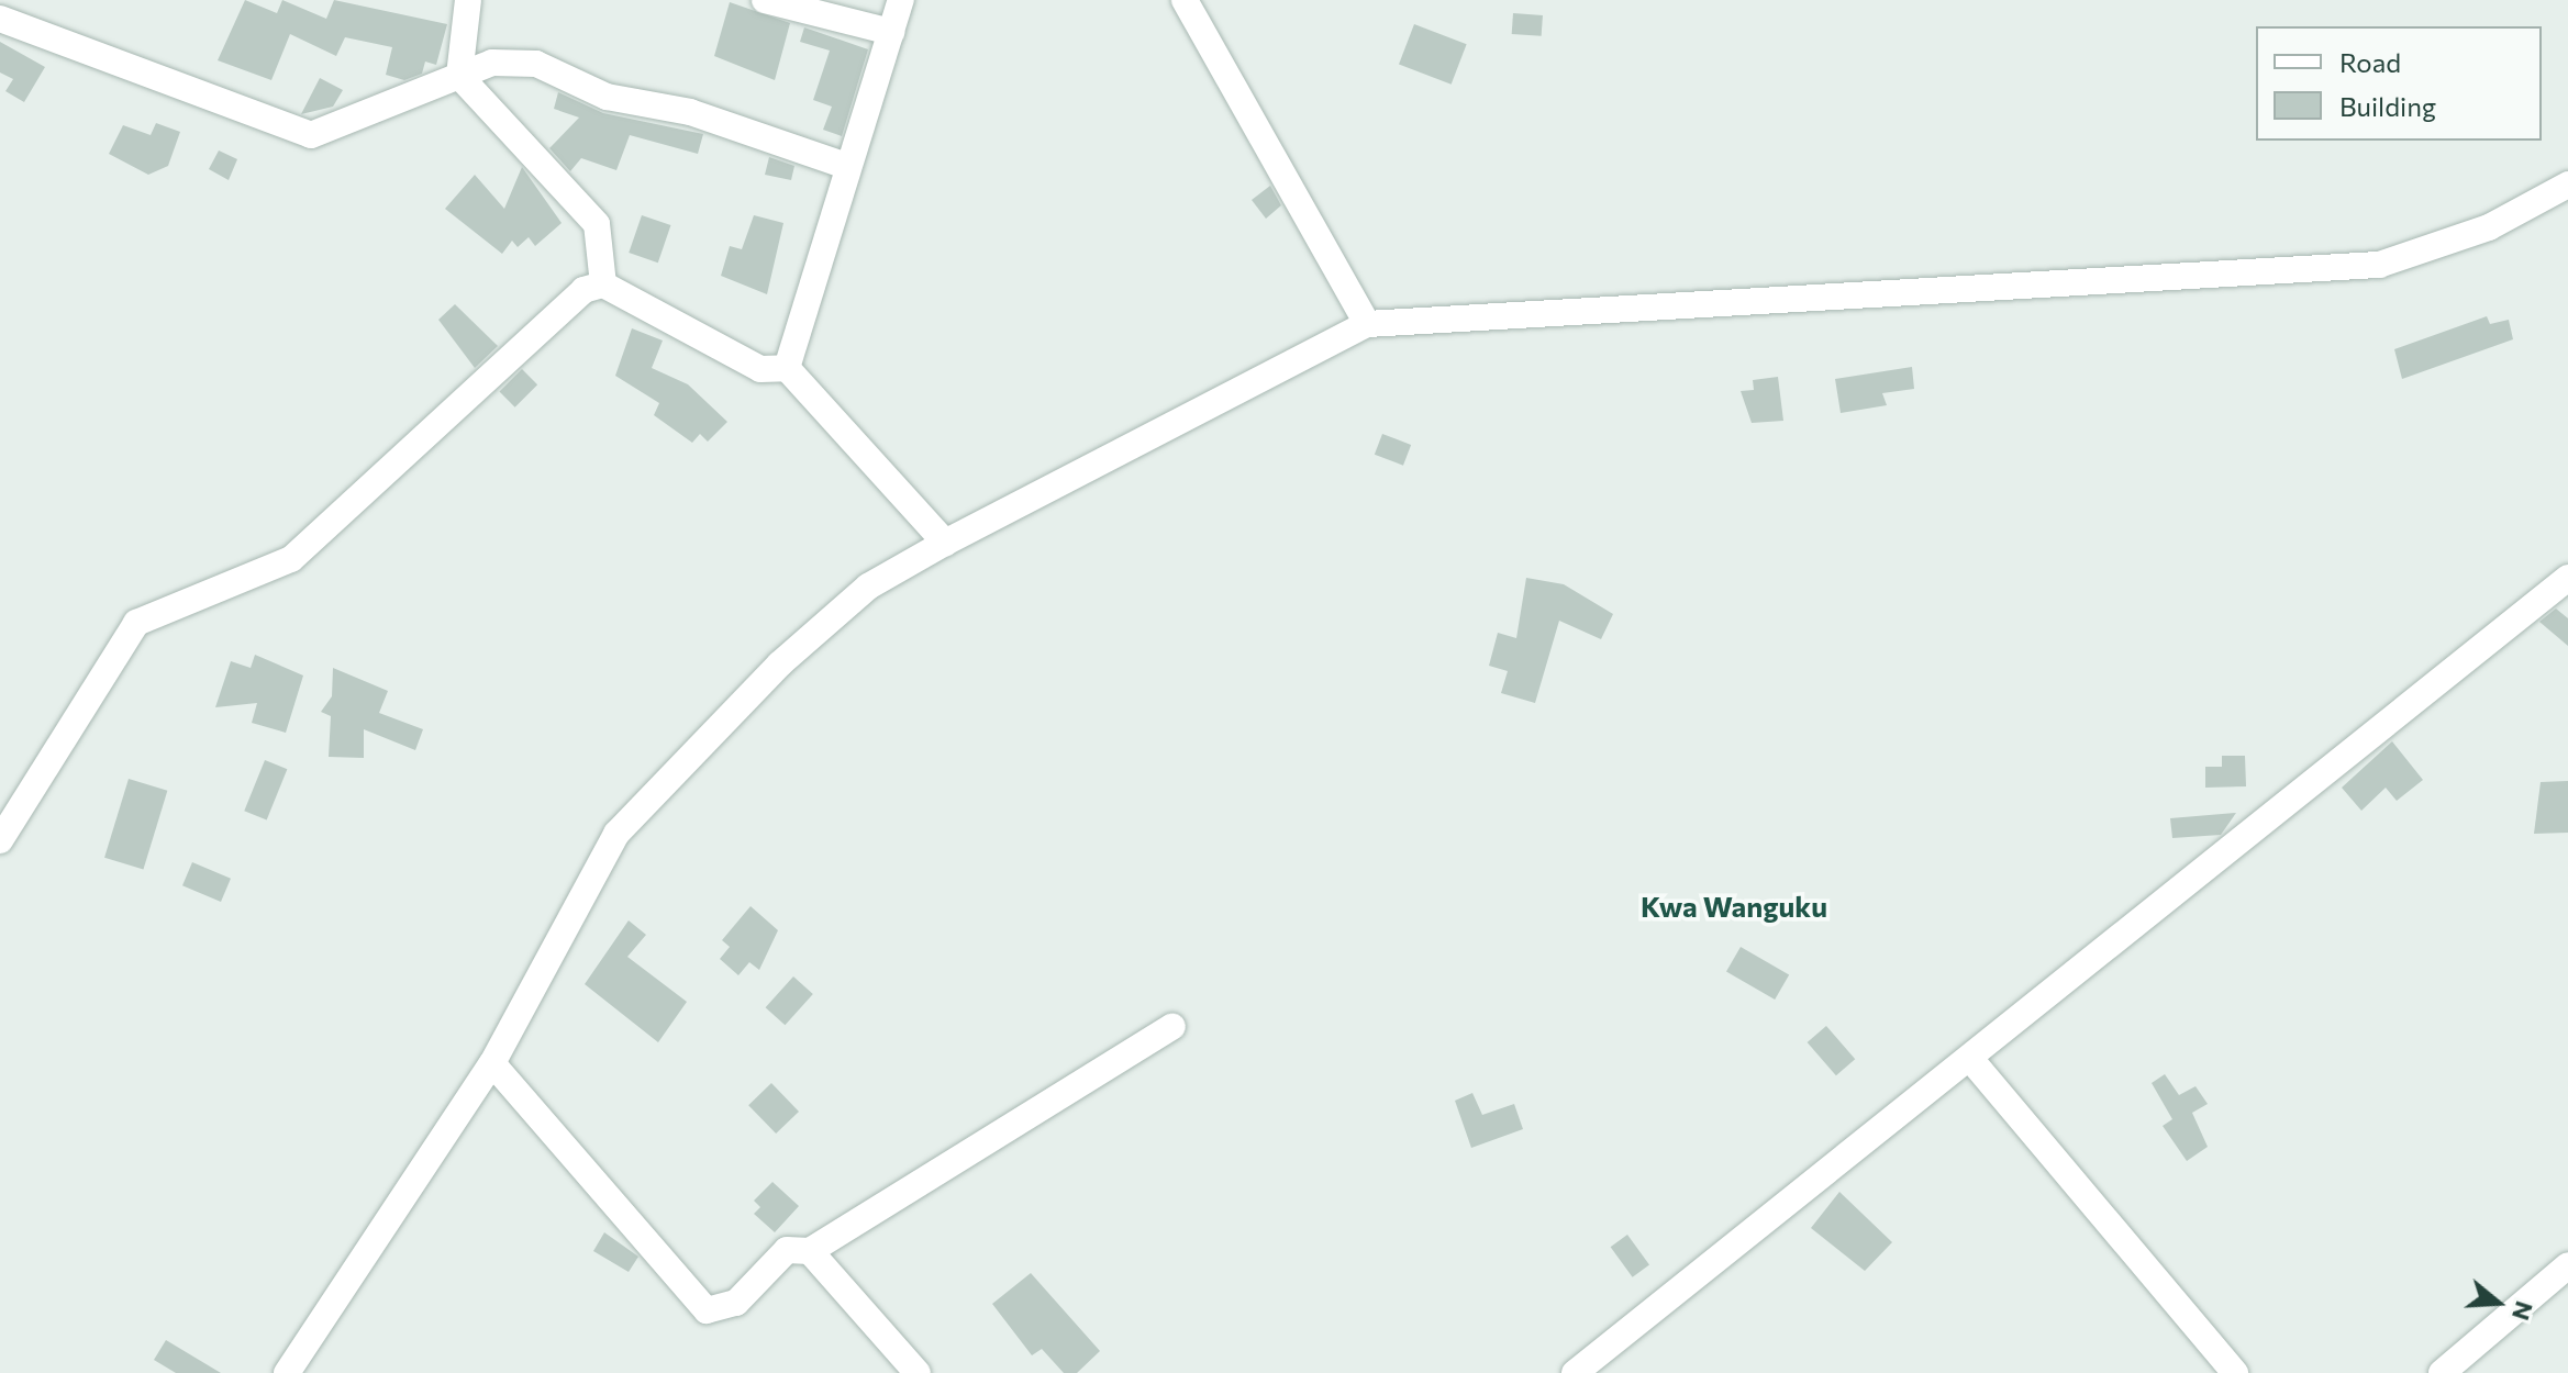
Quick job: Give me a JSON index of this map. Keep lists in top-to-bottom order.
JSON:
{
  "districts": ["Kwa Wanguku"],
  "legend": ["Road", "Building"],
  "north": "right"
}
